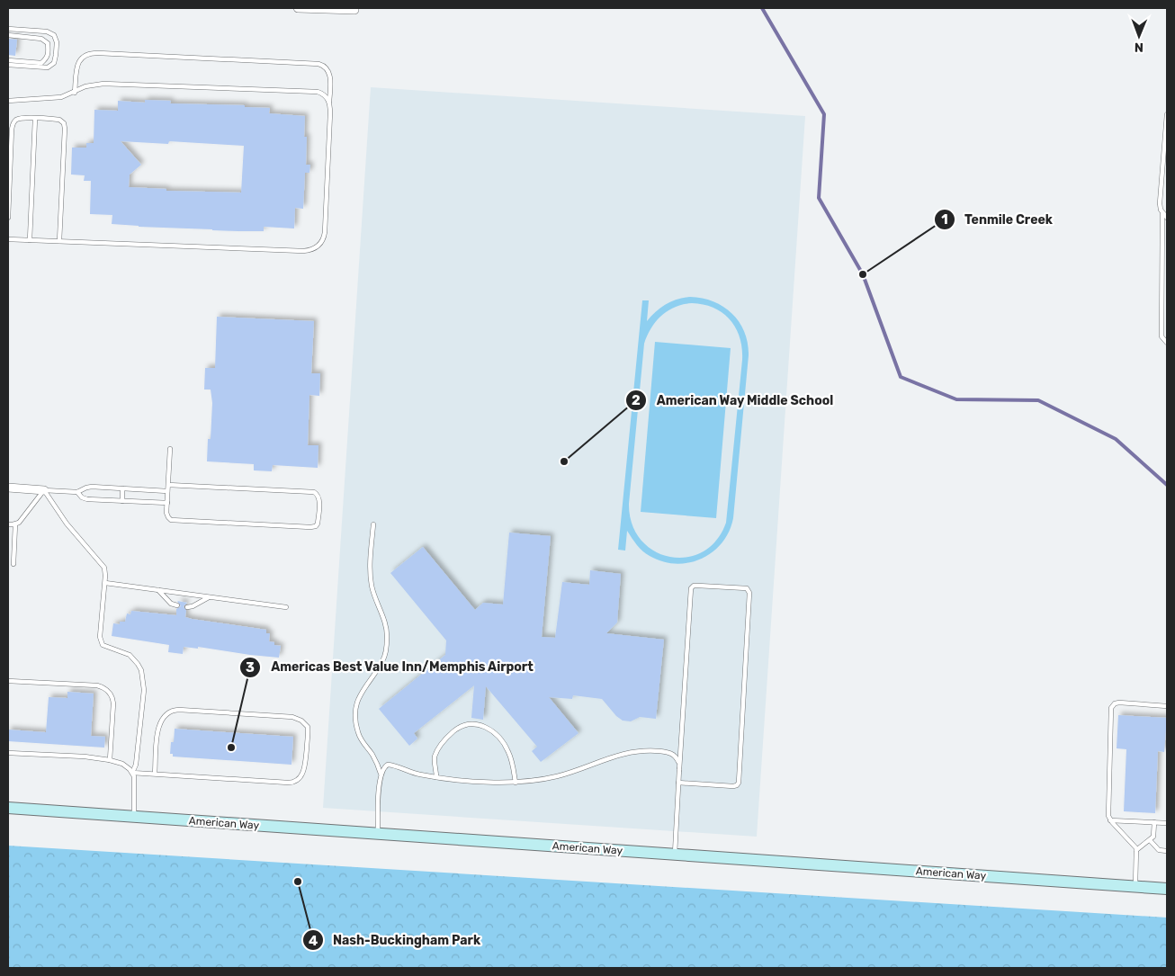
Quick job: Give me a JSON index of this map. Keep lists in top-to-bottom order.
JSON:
{
  "streets": {
    "main road": ["American Way"]
  },
  "places": [
    "Tenmile Creek",
    "American Way Middle School",
    "Americas Best Value Inn/Memphis Airport",
    "Nash-Buckingham Park"
  ],
  "north": "bottom"
}
